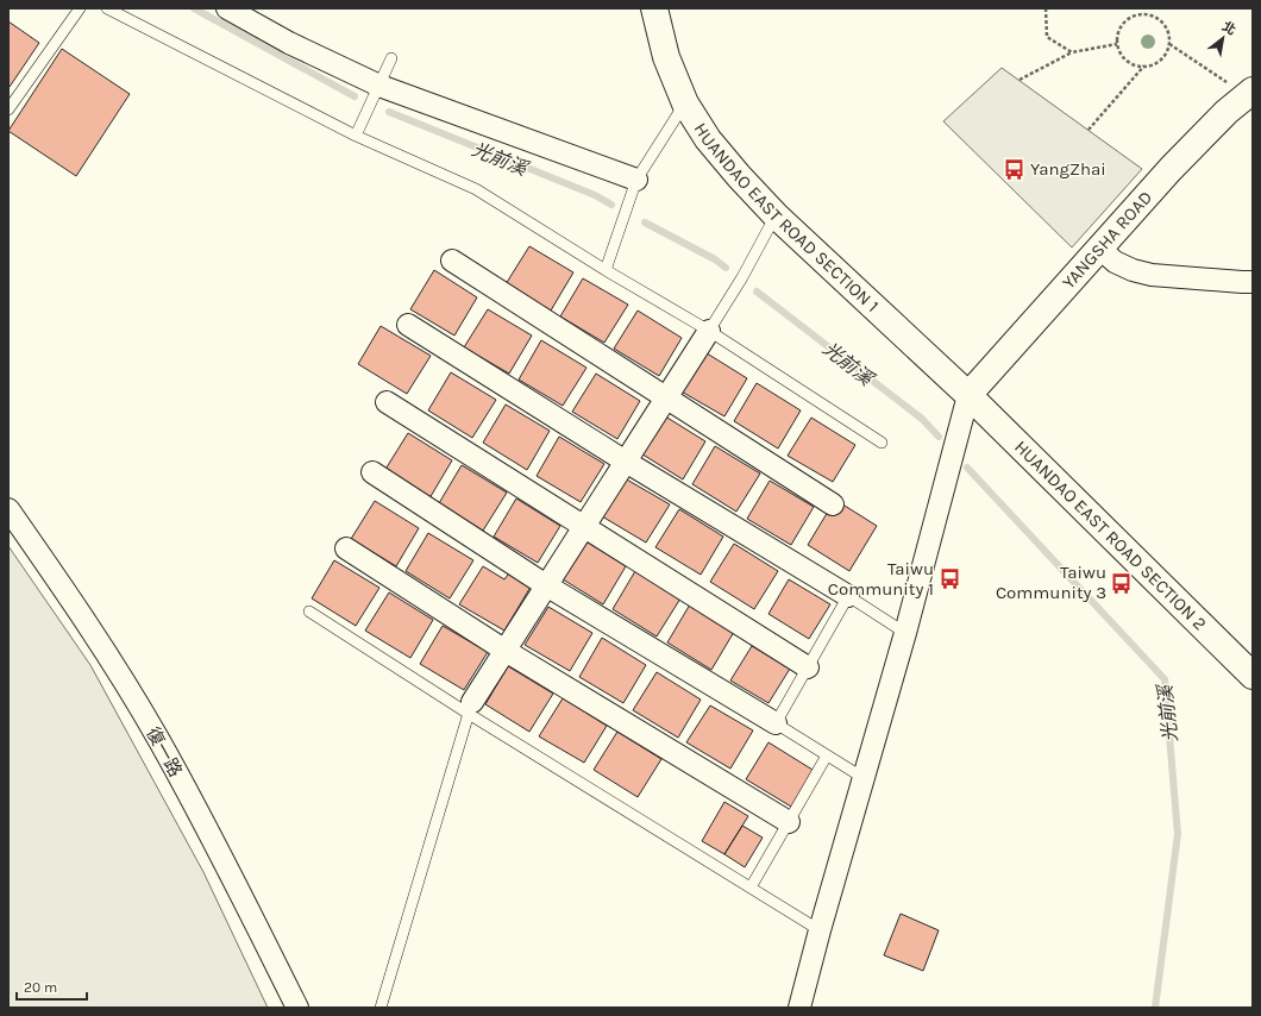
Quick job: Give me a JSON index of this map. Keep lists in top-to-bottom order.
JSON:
{
  "streets": {
    "main road": ["HUANDAO EAST ROAD SECTION 1", "YANGSHA ROAD", "HUANDAO EAST ROAD SECTION 2"],
    "street": ["復一路"]
  },
  "crossings": [
    ["HUANDAO EAST ROAD SECTION 1", "YANGSHA ROAD"],
    ["HUANDAO EAST ROAD SECTION 1", "HUANDAO EAST ROAD SECTION 2"],
    ["YANGSHA ROAD", "HUANDAO EAST ROAD SECTION 2"]
  ],
  "water": ["光前溪"],
  "places": {
    "bus stop": ["YangZhai", "Taiwu Community 1", "Taiwu Community 3"]
  },
  "scale_bar": "20 m",
  "north": "top right"
}
